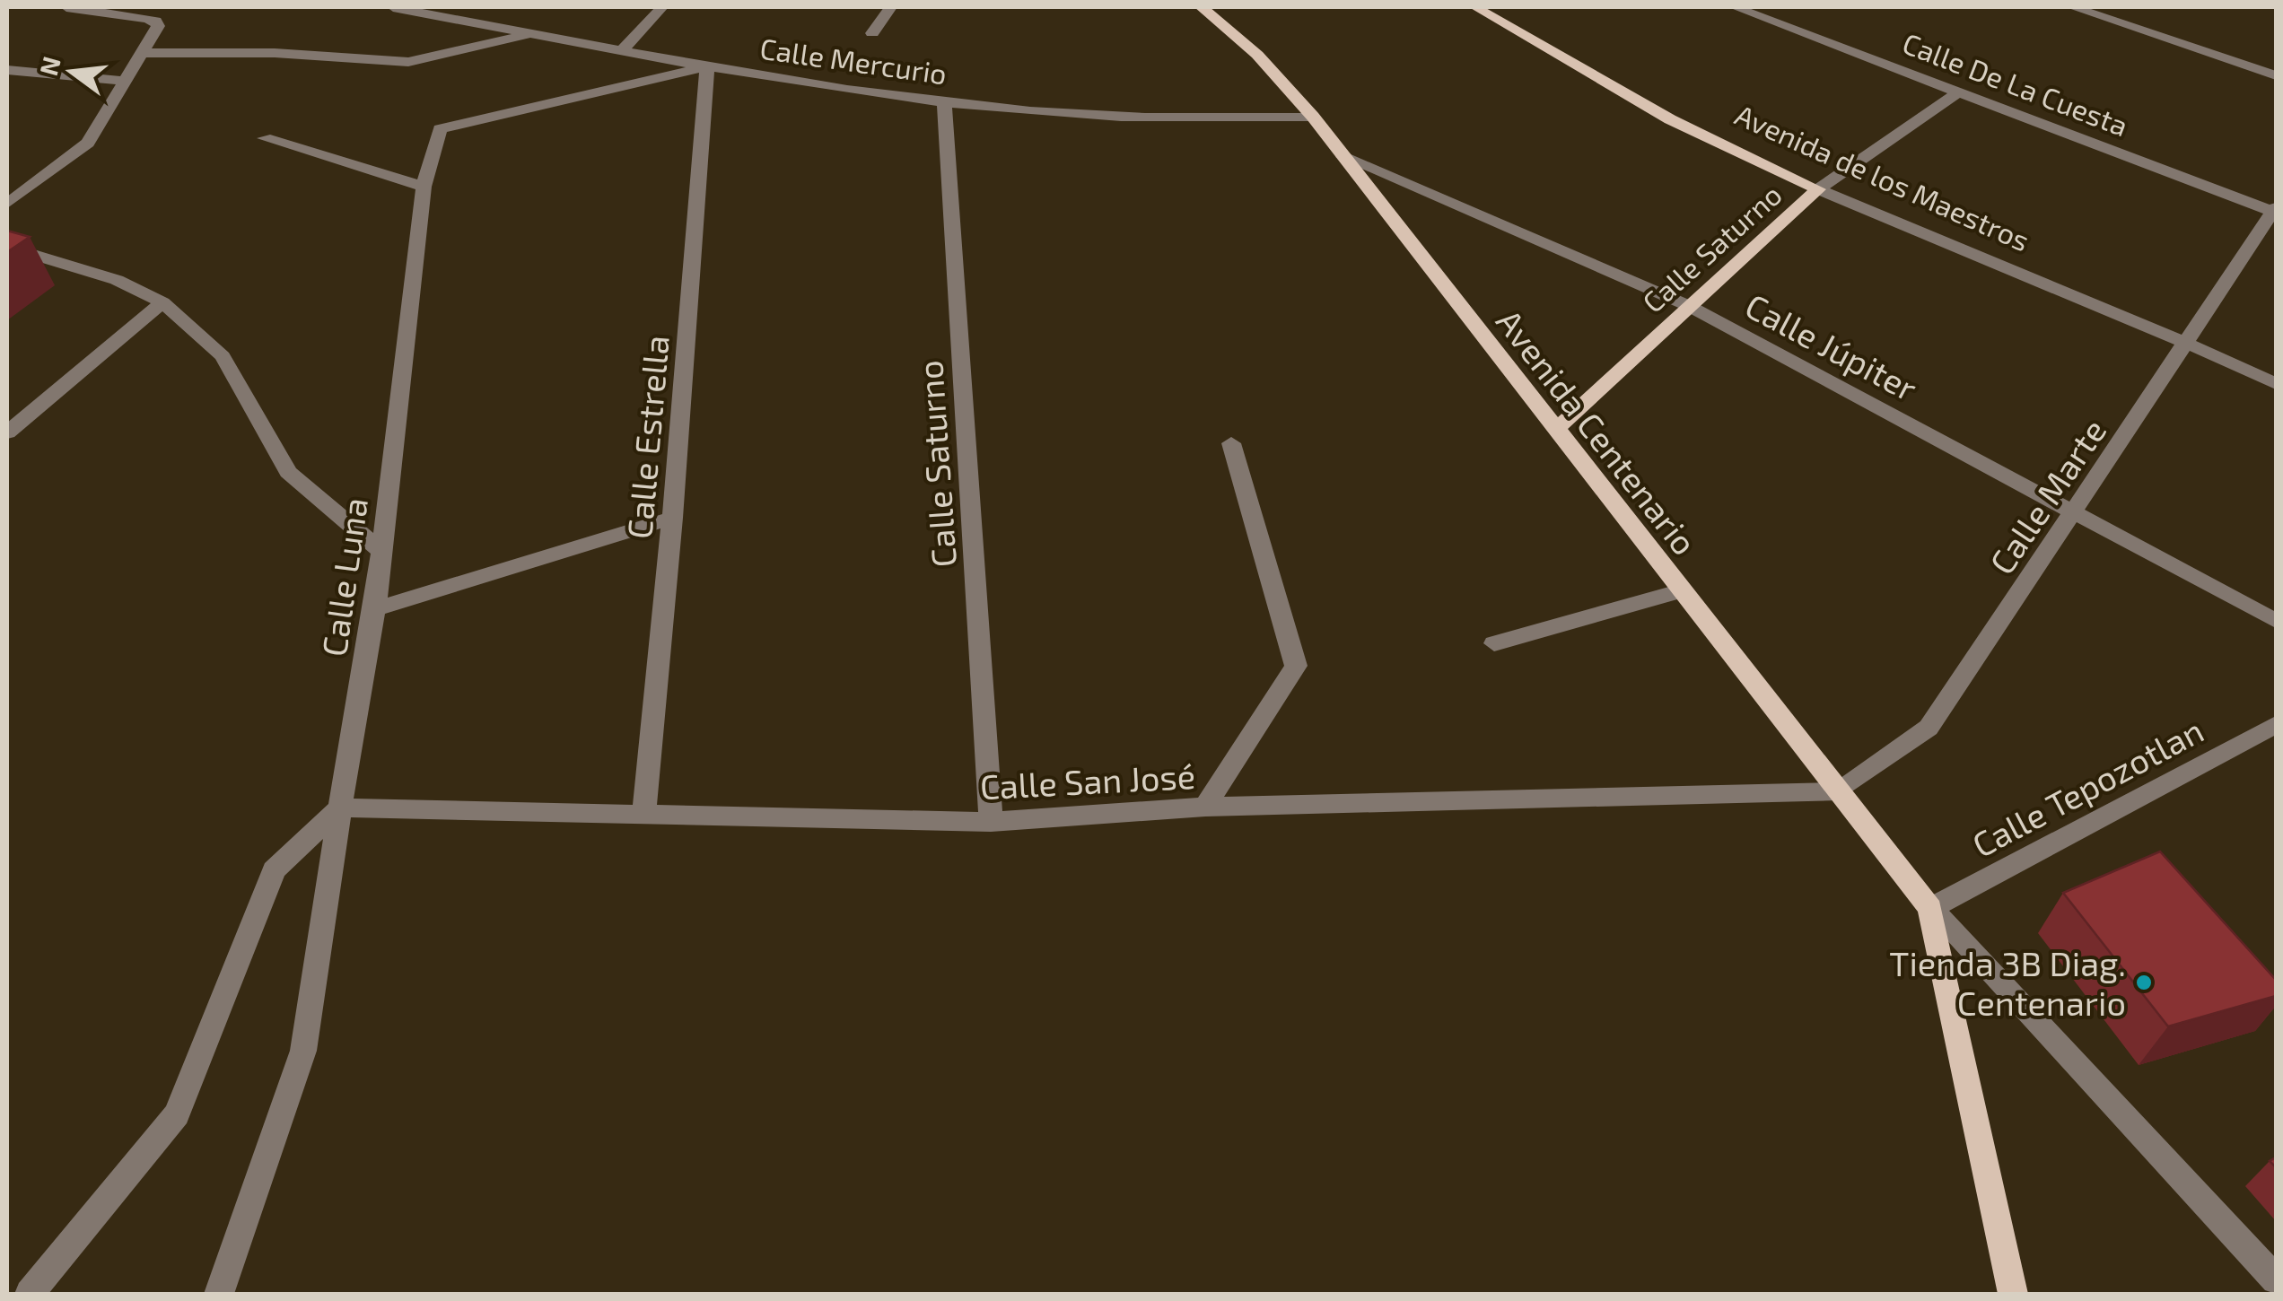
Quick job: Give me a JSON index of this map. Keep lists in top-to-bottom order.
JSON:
{
  "streets": {
    "main road": ["Avenida de los Maestros", "Calle Saturno", "Avenida Centenario"],
    "street": [
      "Calle Mercurio",
      "Calle De La Cuesta",
      "Calle Júpiter",
      "Calle Estrella",
      "Calle Marte",
      "Calle Luna",
      "Calle San José",
      "Calle Tepozotlan"
    ]
  },
  "crossings": [
    ["Calle Mercurio", "Calle Saturno"],
    ["Calle Mercurio", "Avenida Centenario"],
    ["Calle Mercurio", "Calle Estrella"],
    ["Calle Mercurio", "Calle Luna"],
    ["Calle De La Cuesta", "Calle Saturno"],
    ["Calle De La Cuesta", "Calle Marte"],
    ["Avenida de los Maestros", "Calle Saturno"],
    ["Avenida de los Maestros", "Calle Marte"],
    ["Calle Saturno", "Calle Júpiter"],
    ["Calle Saturno", "Avenida Centenario"],
    ["Calle Saturno", "Calle San José"],
    ["Calle Júpiter", "Avenida Centenario"],
    ["Calle Júpiter", "Calle Marte"],
    ["Avenida Centenario", "Calle Marte"],
    ["Avenida Centenario", "Calle San José"],
    ["Avenida Centenario", "Calle Tepozotlan"],
    ["Calle Estrella", "Calle Luna"],
    ["Calle Estrella", "Calle San José"],
    ["Calle Marte", "Calle San José"],
    ["Calle Luna", "Calle San José"]
  ],
  "places": ["Tienda 3B Diag. Centenario"],
  "north": "left"
}
